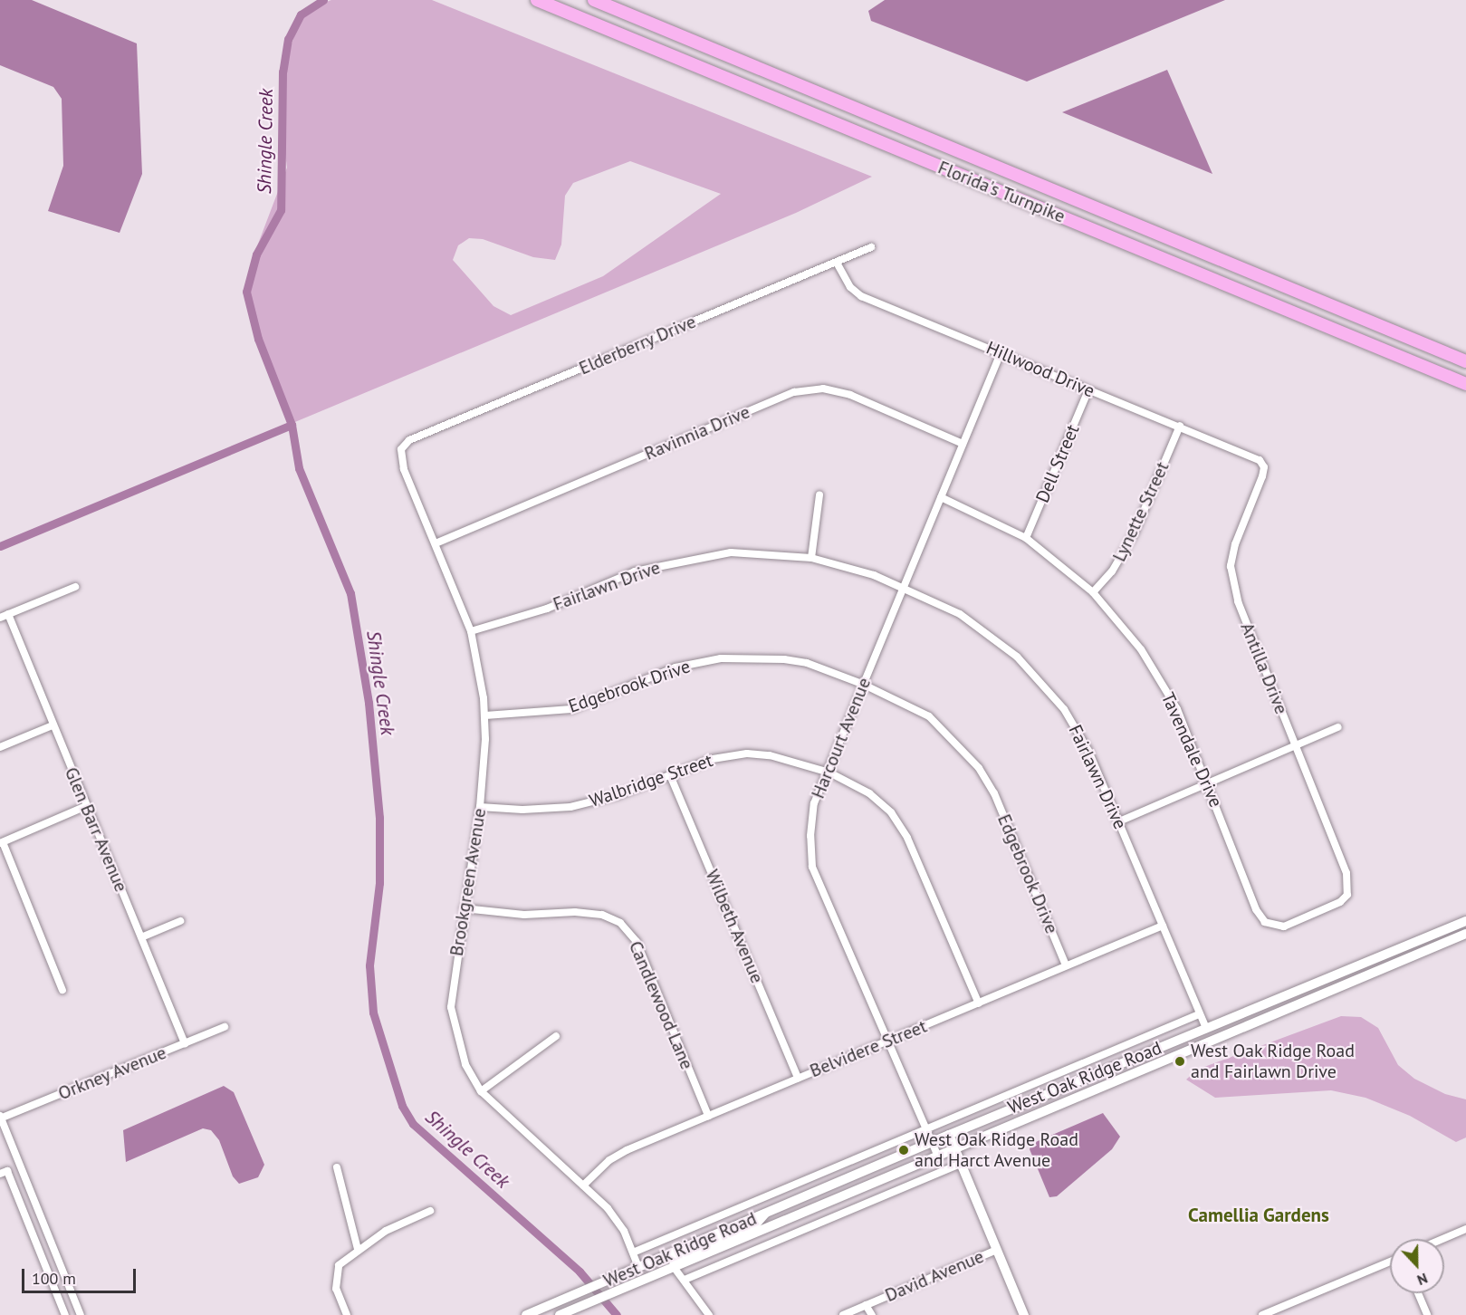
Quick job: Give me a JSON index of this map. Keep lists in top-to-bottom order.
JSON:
{
  "streets": {
    "highway": ["Florida's Turnpike"],
    "street": [
      "Elderberry Drive",
      "Hillwood Drive",
      "Ravinnia Drive",
      "Dell Street",
      "Lynette Street",
      "Fairlawn Drive",
      "Antilla Drive",
      "Edgebrook Drive",
      "Harcourt Avenue",
      "Tavendale Drive",
      "Walbridge Street",
      "Glen Barr Avenue",
      "Brookgreen Avenue",
      "Wilbeth Avenue",
      "Candlewood Lane",
      "Belvidere Street",
      "Orkney Avenue",
      "West Oak Ridge Road",
      "David Avenue"
    ]
  },
  "crossings": [
    ["Elderberry Drive", "Hillwood Drive"],
    ["Elderberry Drive", "Brookgreen Avenue"],
    ["Hillwood Drive", "Dell Street"],
    ["Hillwood Drive", "Lynette Street"],
    ["Hillwood Drive", "Antilla Drive"],
    ["Hillwood Drive", "Harcourt Avenue"],
    ["Ravinnia Drive", "Harcourt Avenue"],
    ["Ravinnia Drive", "Brookgreen Avenue"],
    ["Dell Street", "Tavendale Drive"],
    ["Lynette Street", "Tavendale Drive"],
    ["Fairlawn Drive", "Harcourt Avenue"],
    ["Fairlawn Drive", "Brookgreen Avenue"],
    ["Fairlawn Drive", "Belvidere Street"],
    ["Fairlawn Drive", "West Oak Ridge Road"],
    ["Antilla Drive", "Tavendale Drive"],
    ["Edgebrook Drive", "Harcourt Avenue"],
    ["Edgebrook Drive", "Brookgreen Avenue"],
    ["Edgebrook Drive", "Belvidere Street"],
    ["Harcourt Avenue", "Tavendale Drive"],
    ["Harcourt Avenue", "Walbridge Street"],
    ["Harcourt Avenue", "Belvidere Street"],
    ["Harcourt Avenue", "West Oak Ridge Road"],
    ["Walbridge Street", "Brookgreen Avenue"],
    ["Walbridge Street", "Wilbeth Avenue"],
    ["Walbridge Street", "Belvidere Street"],
    ["Glen Barr Avenue", "Orkney Avenue"],
    ["Brookgreen Avenue", "Candlewood Lane"],
    ["Brookgreen Avenue", "Belvidere Street"],
    ["Brookgreen Avenue", "West Oak Ridge Road"],
    ["Wilbeth Avenue", "Belvidere Street"],
    ["Candlewood Lane", "Belvidere Street"]
  ],
  "districts": ["Camellia Gardens"],
  "water": ["Shingle Creek"],
  "places": ["West Oak Ridge Road and Fairlawn Drive", "West Oak Ridge Road and Harct Avenue"],
  "scale_bar": "100 m",
  "north": "bottom"
}
